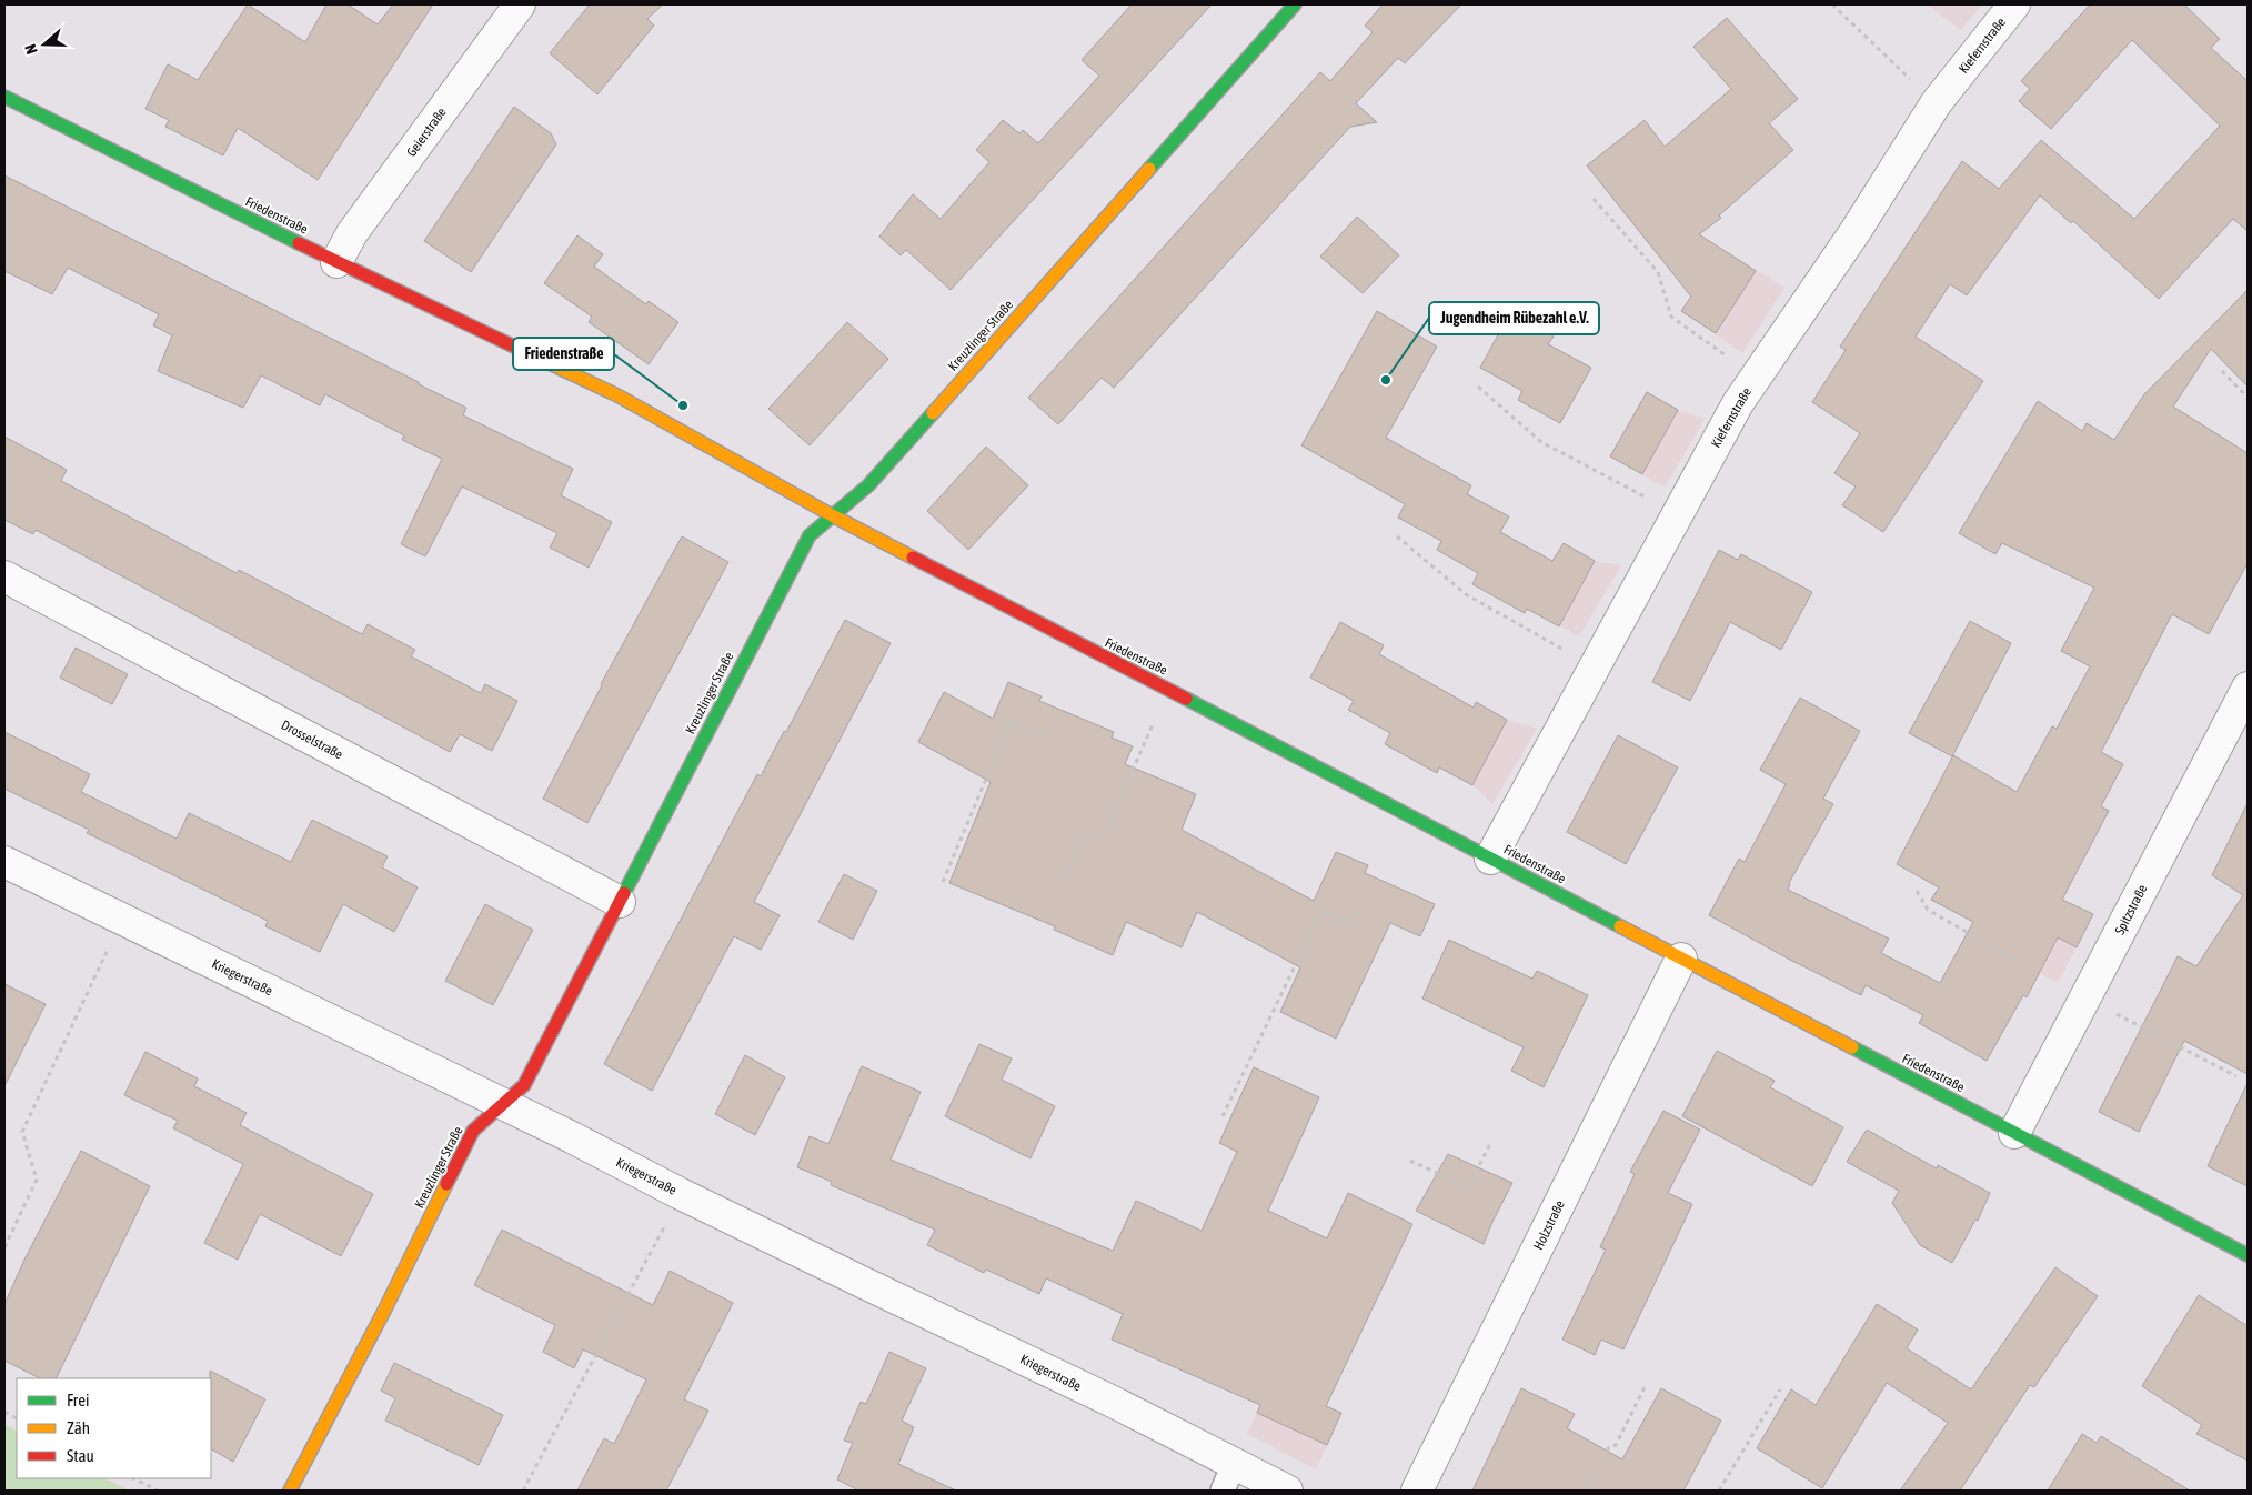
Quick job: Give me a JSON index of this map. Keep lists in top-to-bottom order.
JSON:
{
  "streets": {
    "street": [
      "Kiefernstraße",
      "Geierstraße",
      "Friedenstraße",
      "Kreuzlinger Straße",
      "Drosselstraße",
      "Spitzstraße",
      "Kriegerstraße",
      "Holzstraße"
    ]
  },
  "crossings": [
    ["Kiefernstraße", "Friedenstraße"],
    ["Geierstraße", "Friedenstraße"],
    ["Friedenstraße", "Kreuzlinger Straße"],
    ["Friedenstraße", "Spitzstraße"],
    ["Friedenstraße", "Holzstraße"],
    ["Kreuzlinger Straße", "Drosselstraße"],
    ["Kreuzlinger Straße", "Kriegerstraße"]
  ],
  "places": ["Jugendheim Rübezahl e.V.", "Friedenstraße"],
  "legend": ["Frei", "Zäh", "Stau"],
  "north": "left"
}
